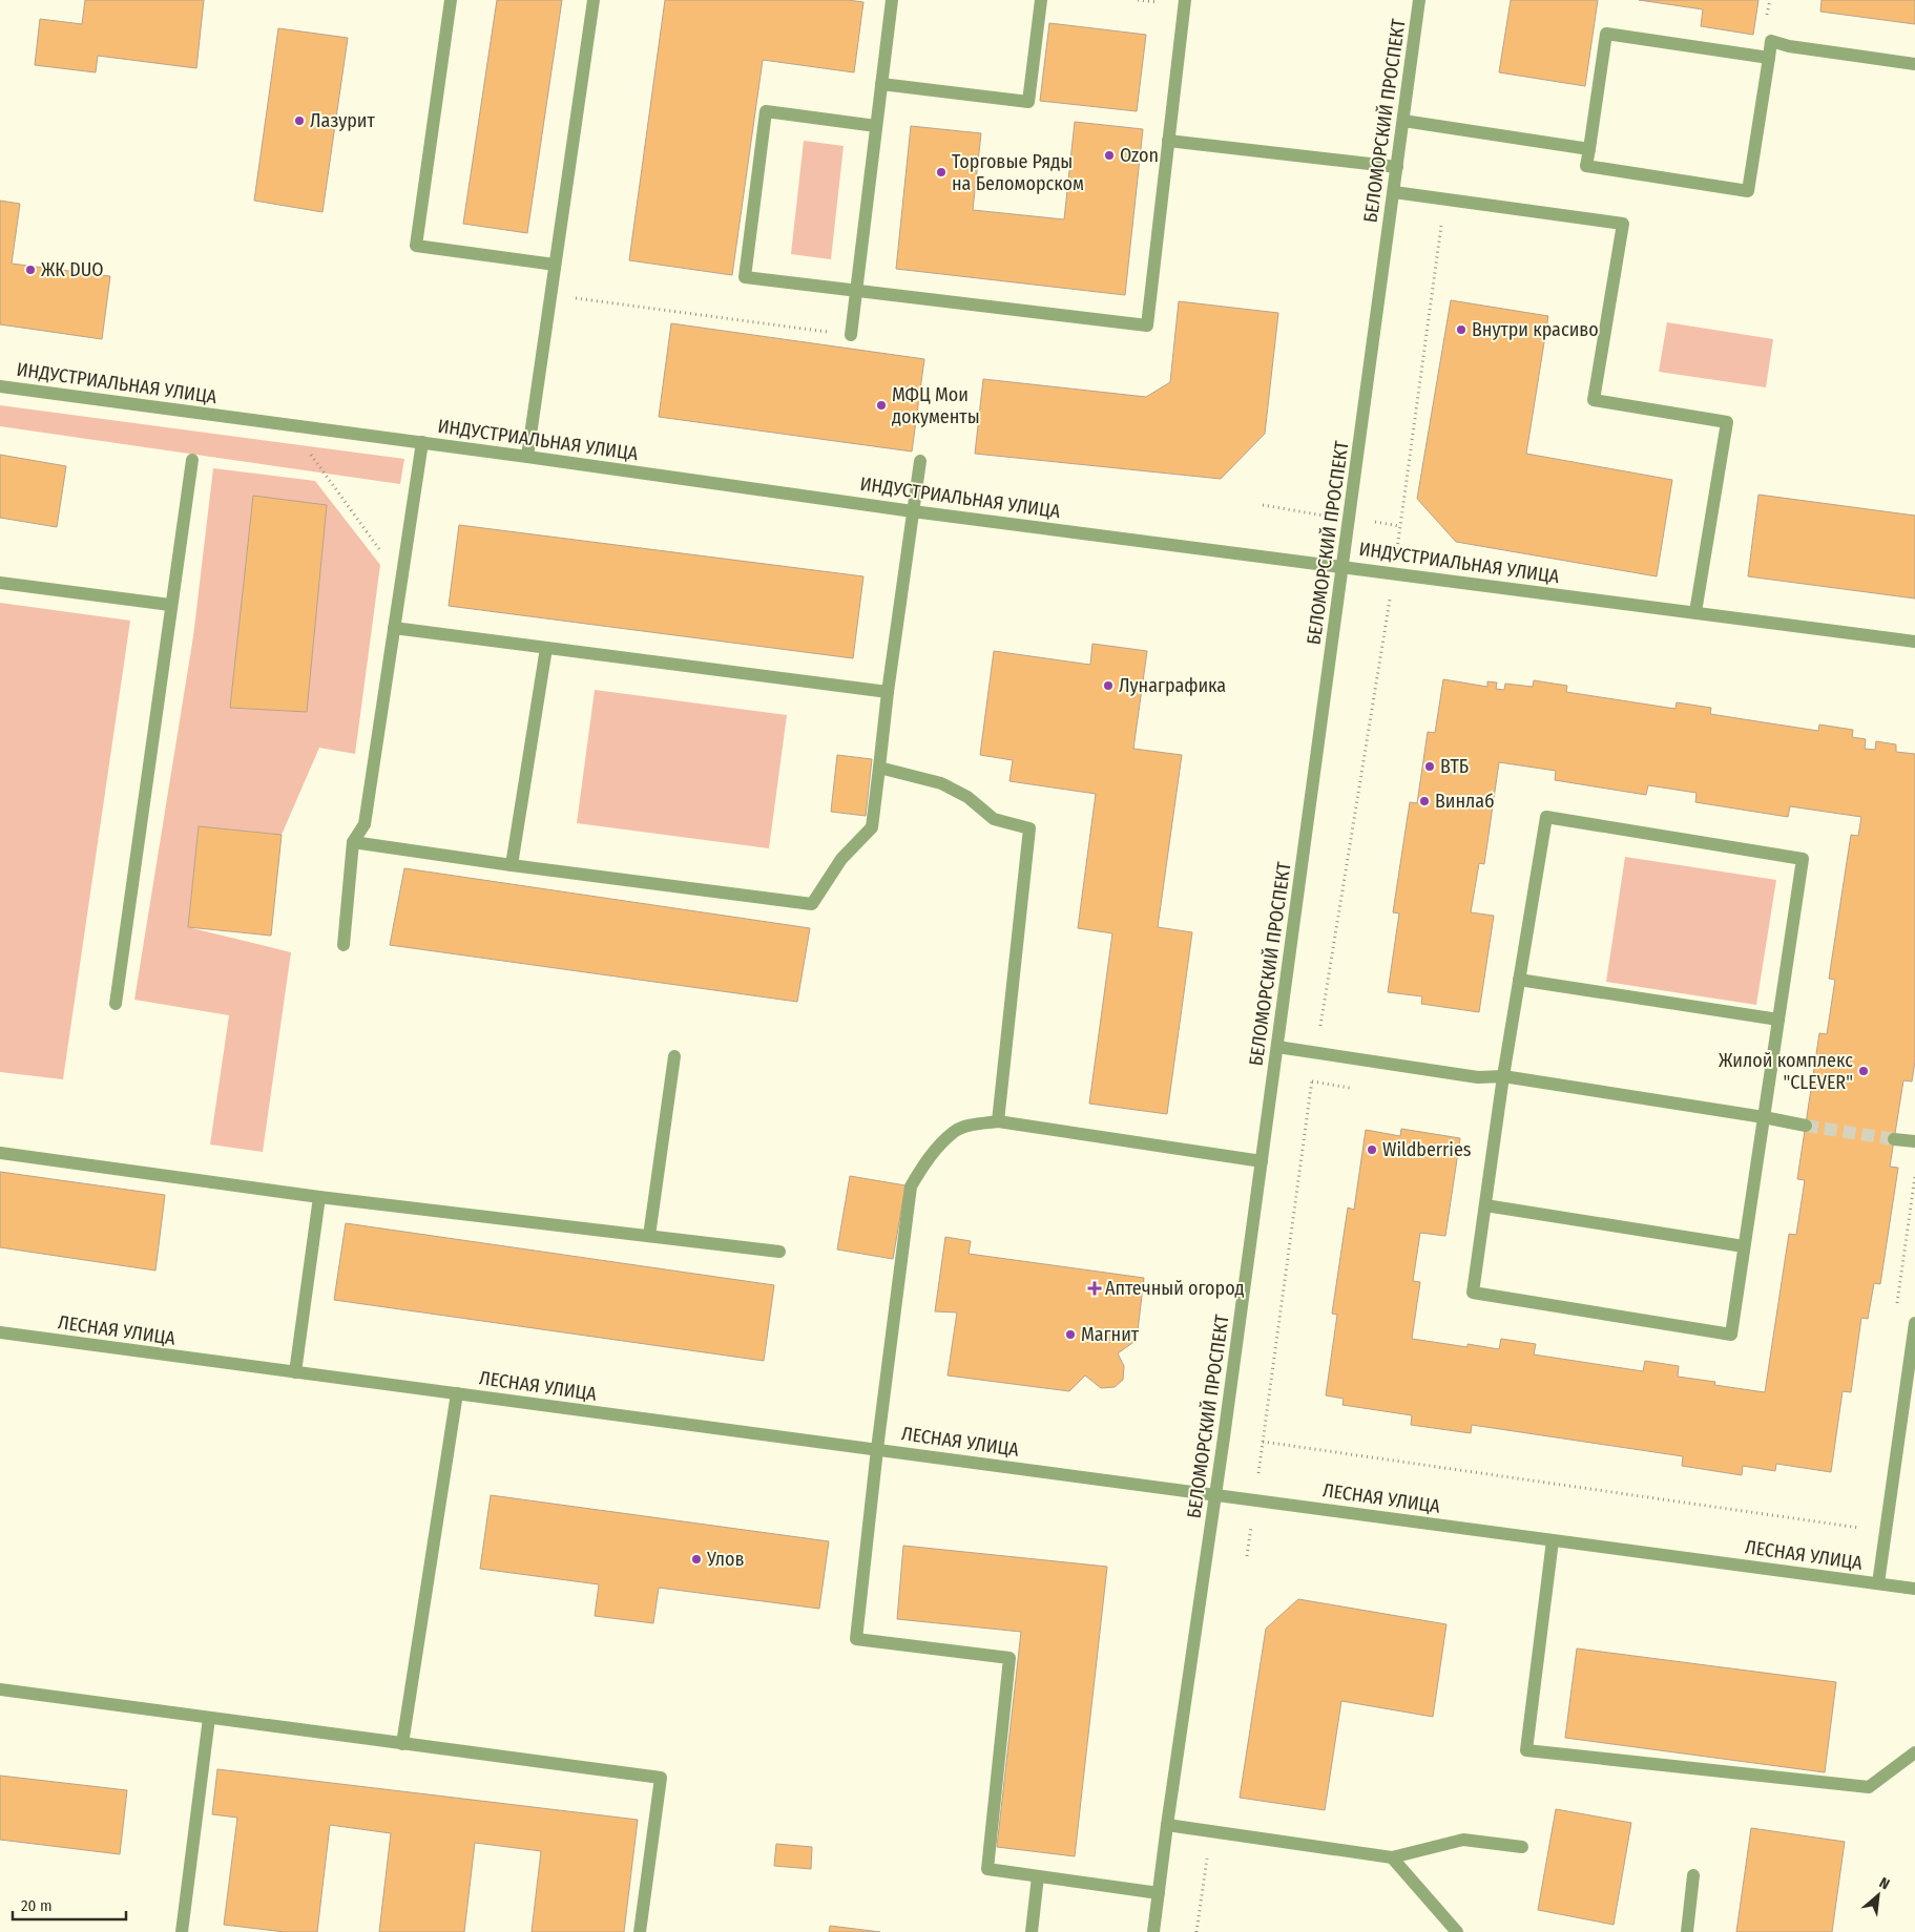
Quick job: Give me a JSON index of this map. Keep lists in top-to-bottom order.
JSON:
{
  "streets": {
    "street": ["БЕЛОМОРСКИЙ ПРОСПЕКТ", "ИНДУСТРИАЛЬНАЯ УЛИЦА", "ЛЕСНАЯ УЛИЦА"]
  },
  "crossings": [
    ["БЕЛОМОРСКИЙ ПРОСПЕКТ", "ИНДУСТРИАЛЬНАЯ УЛИЦА"],
    ["БЕЛОМОРСКИЙ ПРОСПЕКТ", "ЛЕСНАЯ УЛИЦА"]
  ],
  "places": {
    "other": [
      "Лазурит",
      "Ozon",
      "Торговые Ряды на Беломорском",
      "ЖК DUO",
      "Внутри красиво",
      "МФЦ Мои документы",
      "Лунаграфика",
      "ВТБ",
      "Винлаб",
      "Жилой комплекс \"СLEVER\"",
      "Wildberries",
      "Магнит",
      "Улов"
    ],
    "health": ["Аптечный огород"]
  },
  "scale_bar": "20 m",
  "north": "top right"
}
